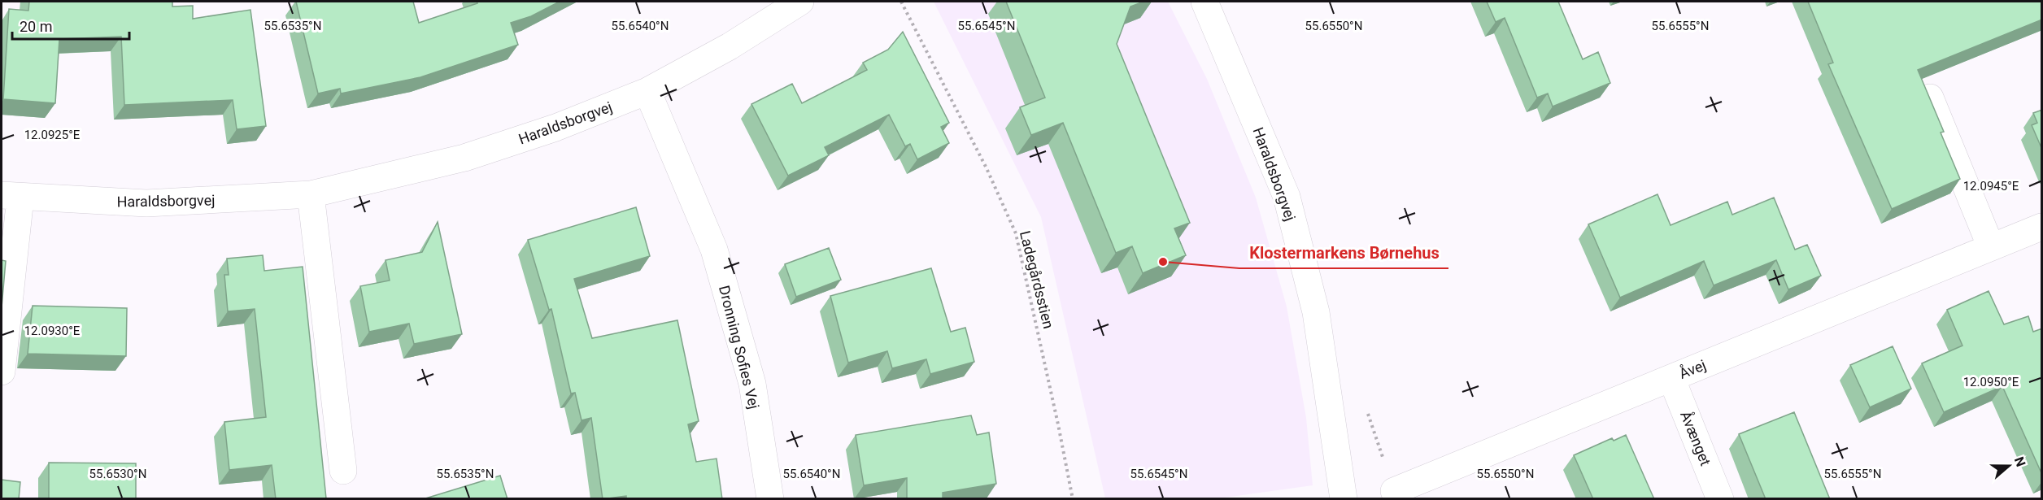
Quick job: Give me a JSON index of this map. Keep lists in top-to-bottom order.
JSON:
{
  "streets": {
    "street": [
      "Haraldsborgvej",
      "Dronning Sofies Vej",
      "Åvej",
      "Åvænget"
    ],
    "path": ["Ladegårdsstien"]
  },
  "crossings": [
    ["Haraldsborgvej", "Dronning Sofies Vej"],
    ["Åvej", "Åvænget"]
  ],
  "places": ["Klostermarkens Børnehus"],
  "scale_bar": "20 m",
  "north": "right",
  "coordinates": [
    "55.6535°N",
    "55.6540°N",
    "55.6545°N",
    "55.6550°N",
    "55.6555°N",
    "12.0925°E",
    "12.0945°E",
    "12.0930°E",
    "12.0950°E",
    "55.6530°N"
  ]
}
